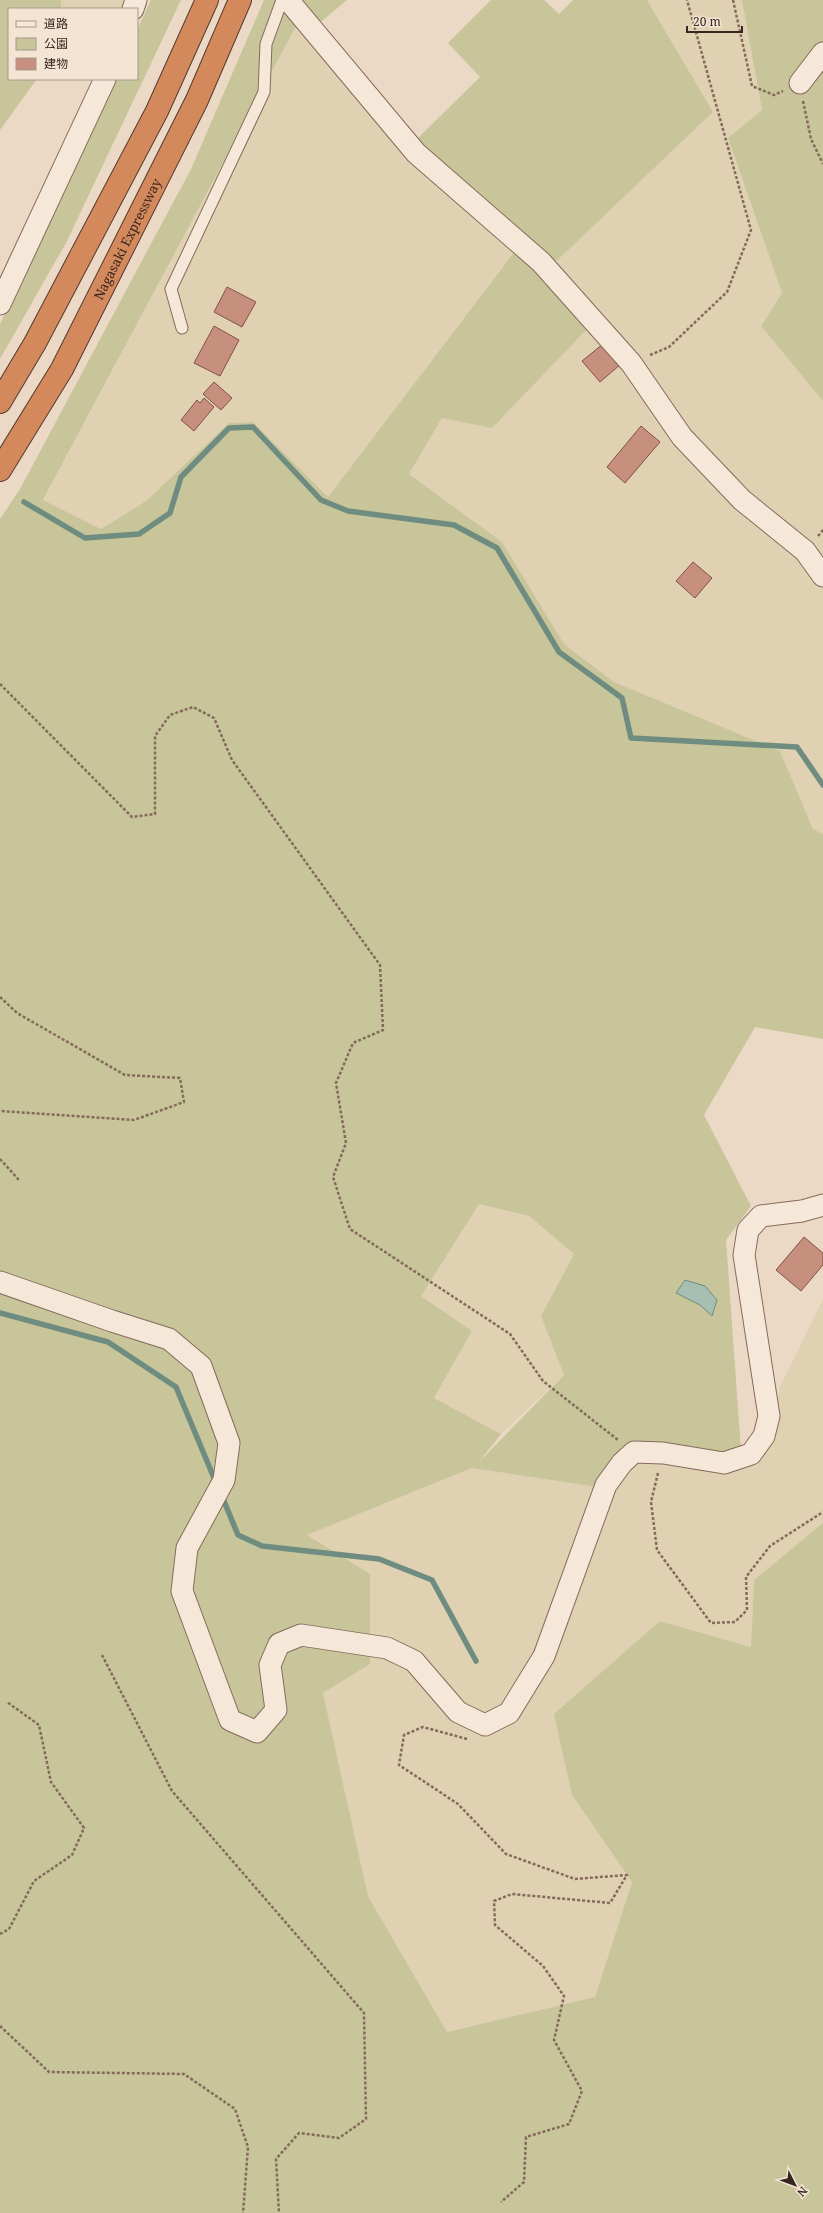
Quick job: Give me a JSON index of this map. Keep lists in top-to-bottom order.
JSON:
{
  "streets": {
    "highway": ["Nagasaki Expressway"]
  },
  "legend": ["道路", "公園", "建物"],
  "scale_bar": "20 m",
  "north": "bottom right"
}
